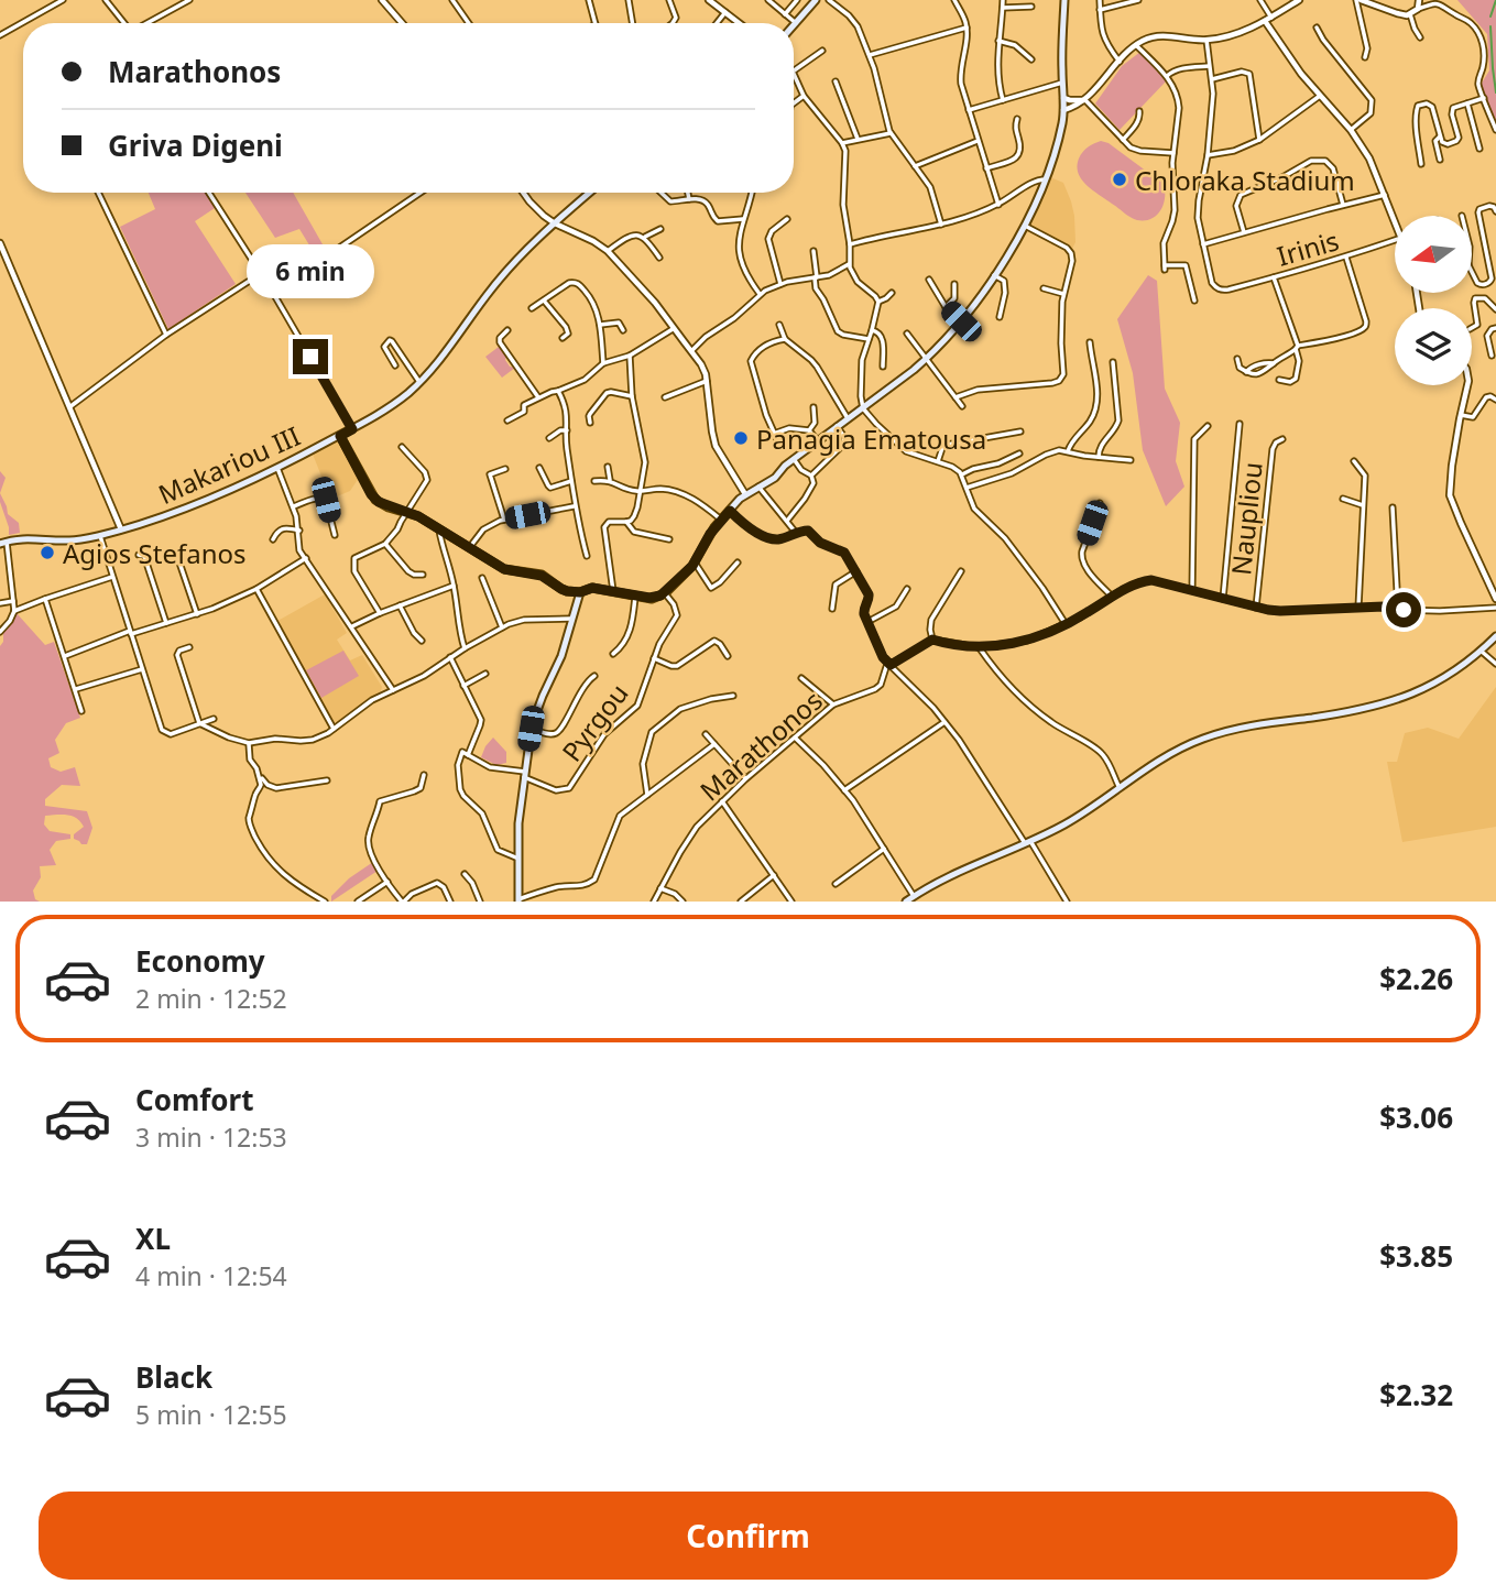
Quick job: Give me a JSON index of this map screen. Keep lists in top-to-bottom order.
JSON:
{
  "streets": {
    "main road": ["Makariou III"],
    "street": [
      "Irinis",
      "Naupliou",
      "Pyrgou",
      "Marathonos"
    ]
  },
  "places": ["Chloraka Stadium", "Panagia Ematousa", "Agios Stefanos"],
  "north": "left",
  "page": {
    "banner": ["Marathonos", "Griva Digeni"],
    "bubble": "6 min",
    "list": [
      {
        "name": "Economy",
        "note": "2 min · 12:52",
        "value": "$2.26"
      },
      {
        "name": "Comfort",
        "note": "3 min · 12:53",
        "value": "$3.06"
      },
      {
        "name": "XL",
        "note": "4 min · 12:54",
        "value": "$3.85"
      },
      {
        "name": "Black",
        "note": "5 min · 12:55",
        "value": "$2.32"
      }
    ],
    "buttons": "Confirm"
  }
}
